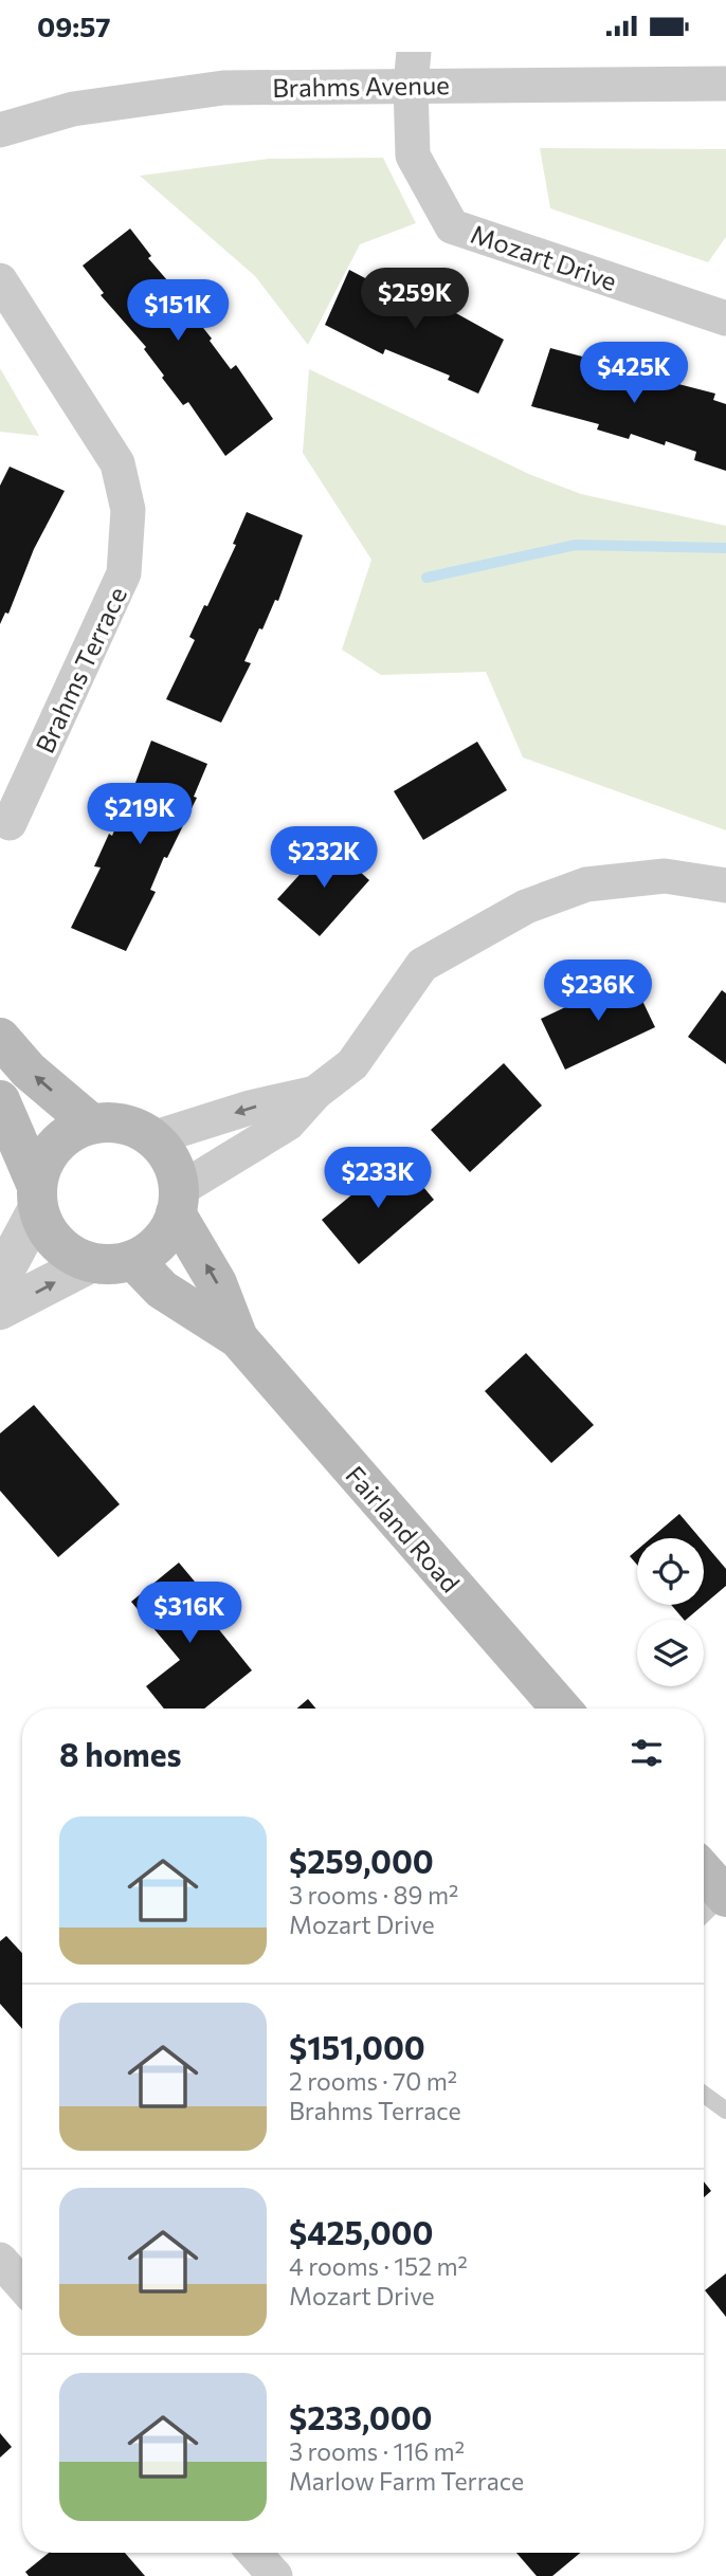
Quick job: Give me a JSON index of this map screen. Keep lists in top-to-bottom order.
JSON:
{
  "streets": {
    "main road": ["Fairland Road"],
    "street": ["Brahms Avenue", "Mozart Drive", "Brahms Terrace"]
  },
  "crossings": [
    ["Brahms Avenue", "Mozart Drive"]
  ],
  "page": {
    "status": "09:57",
    "price": [
      "$259K",
      "$151K",
      "$425K",
      "$219K",
      "$232K",
      "$236K",
      "$233K",
      "$316K"
    ],
    "heading": "8 homes",
    "list": [
      {
        "name": "$259,000",
        "note": "3 rooms · 89 m² · Mozart Drive"
      },
      {
        "name": "$151,000",
        "note": "2 rooms · 70 m² · Brahms Terrace"
      },
      {
        "name": "$425,000",
        "note": "4 rooms · 152 m² · Mozart Drive"
      },
      {
        "name": "$233,000",
        "note": "3 rooms · 116 m² · Marlow Farm Terrace"
      }
    ]
  }
}
